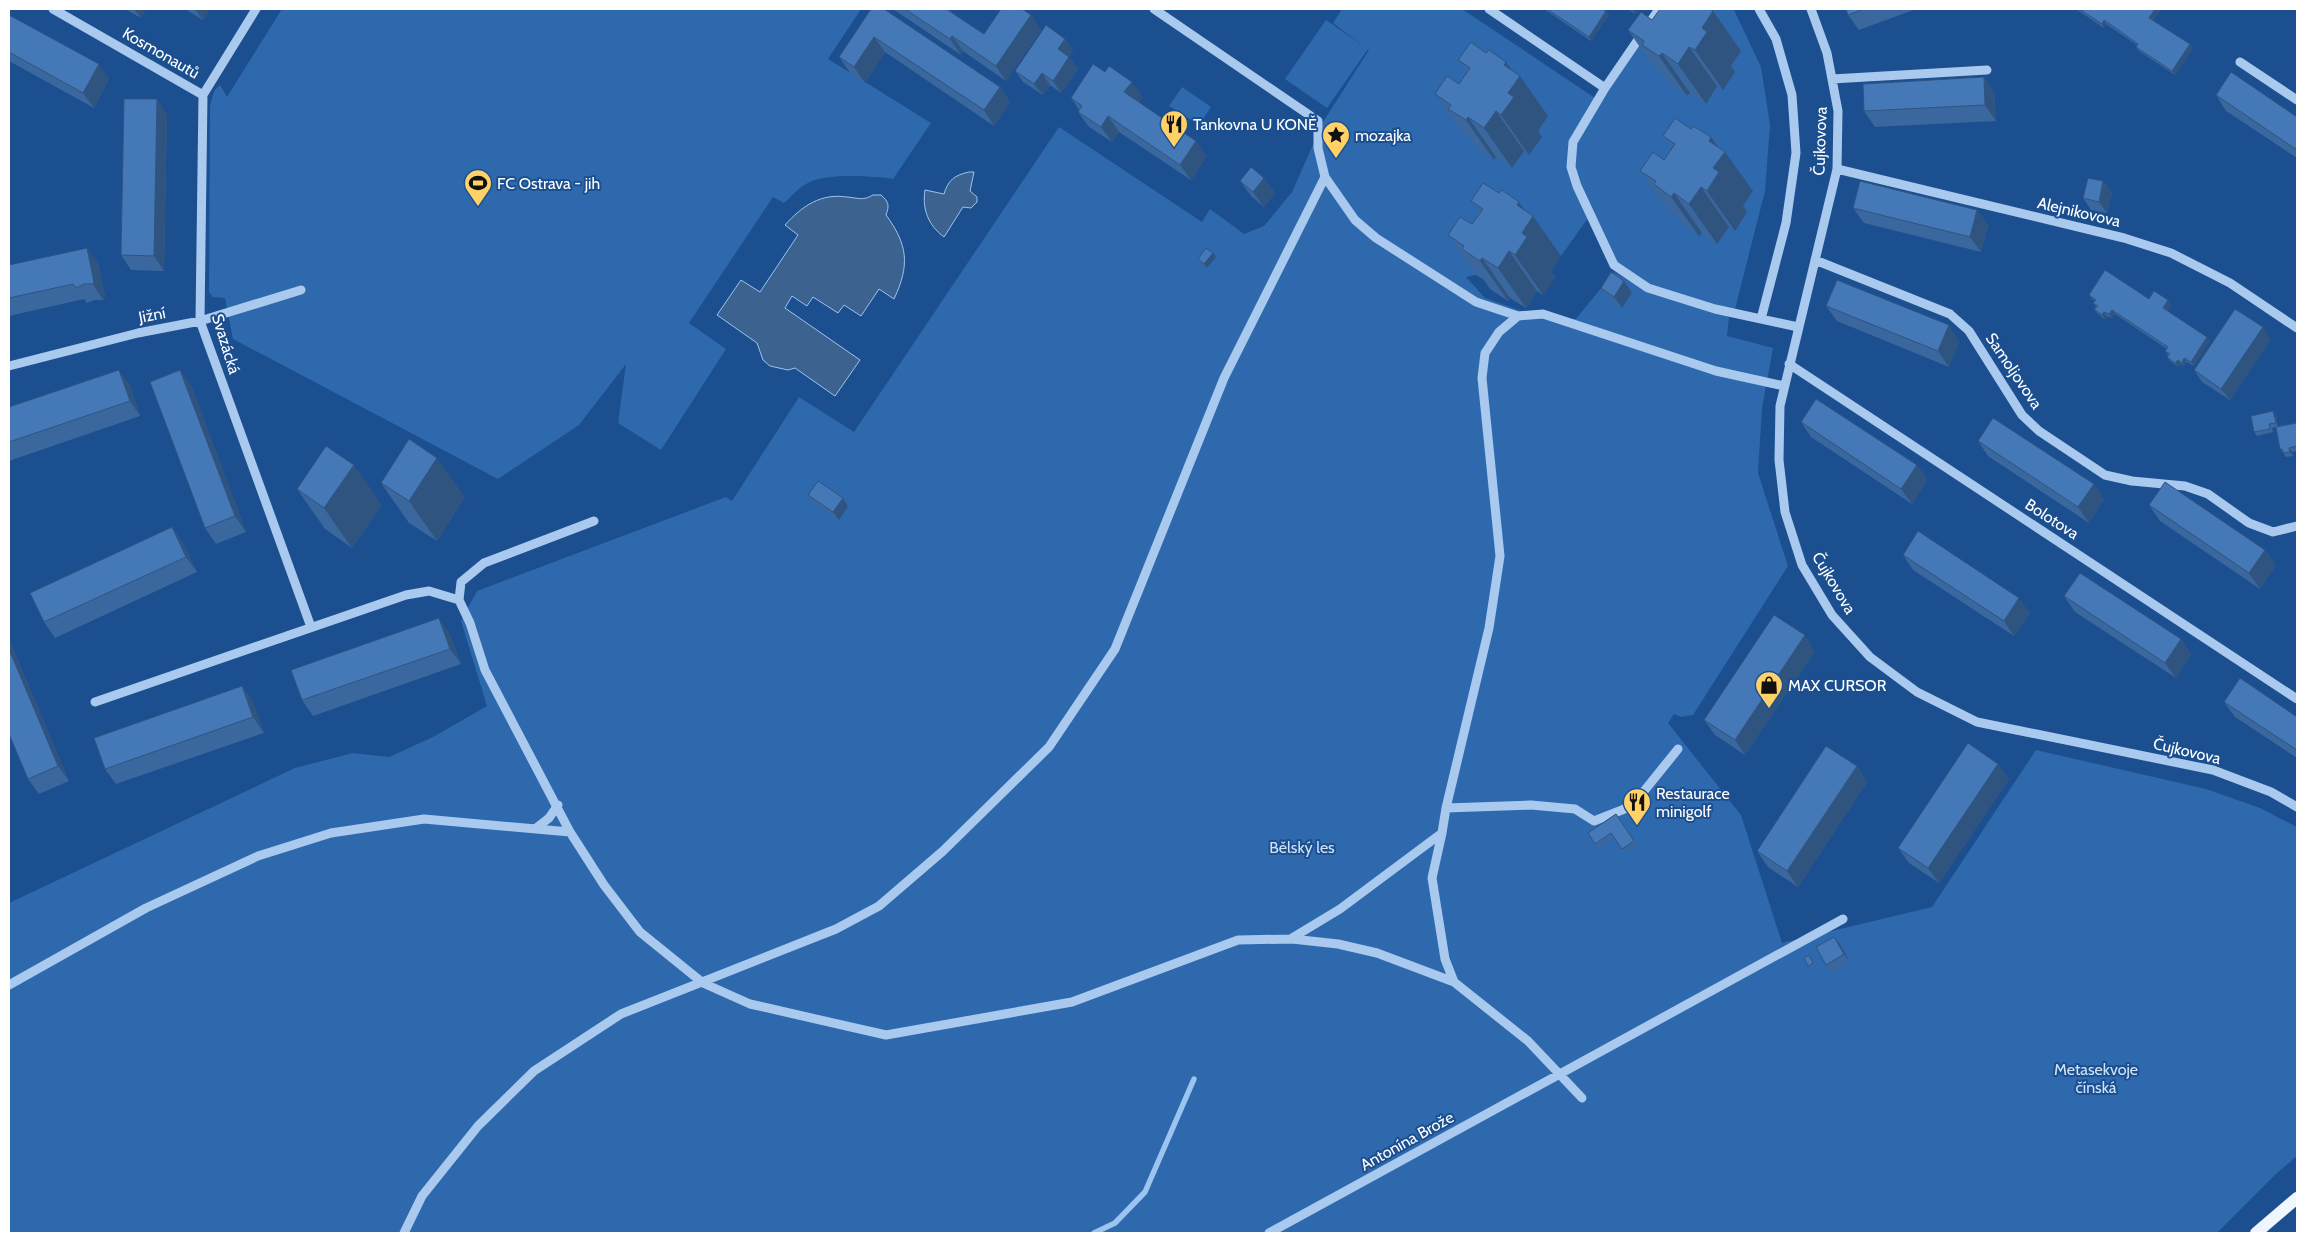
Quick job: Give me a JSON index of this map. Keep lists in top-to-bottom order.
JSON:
{
  "streets": {
    "street": [
      "Kosmonautů",
      "Čujkovova",
      "Alejnikovova",
      "Jižní",
      "Svazácká",
      "Samoljovova",
      "Bolotova",
      "Antonína Brože"
    ]
  },
  "crossings": [
    ["Kosmonautů", "Svazácká"],
    ["Čujkovova", "Alejnikovova"],
    ["Čujkovova", "Samoljovova"],
    ["Čujkovova", "Bolotova"],
    ["Jižní", "Svazácká"]
  ],
  "parks": ["Bělský les", "Metasekvoje čínská"],
  "places": {
    "restaurant": ["Tankovna U KONĚ", "Restaurace minigolf"],
    "place": ["mozajka"],
    "sports": ["FC Ostrava - jih"],
    "shop": ["MAX CURSOR"]
  }
}
